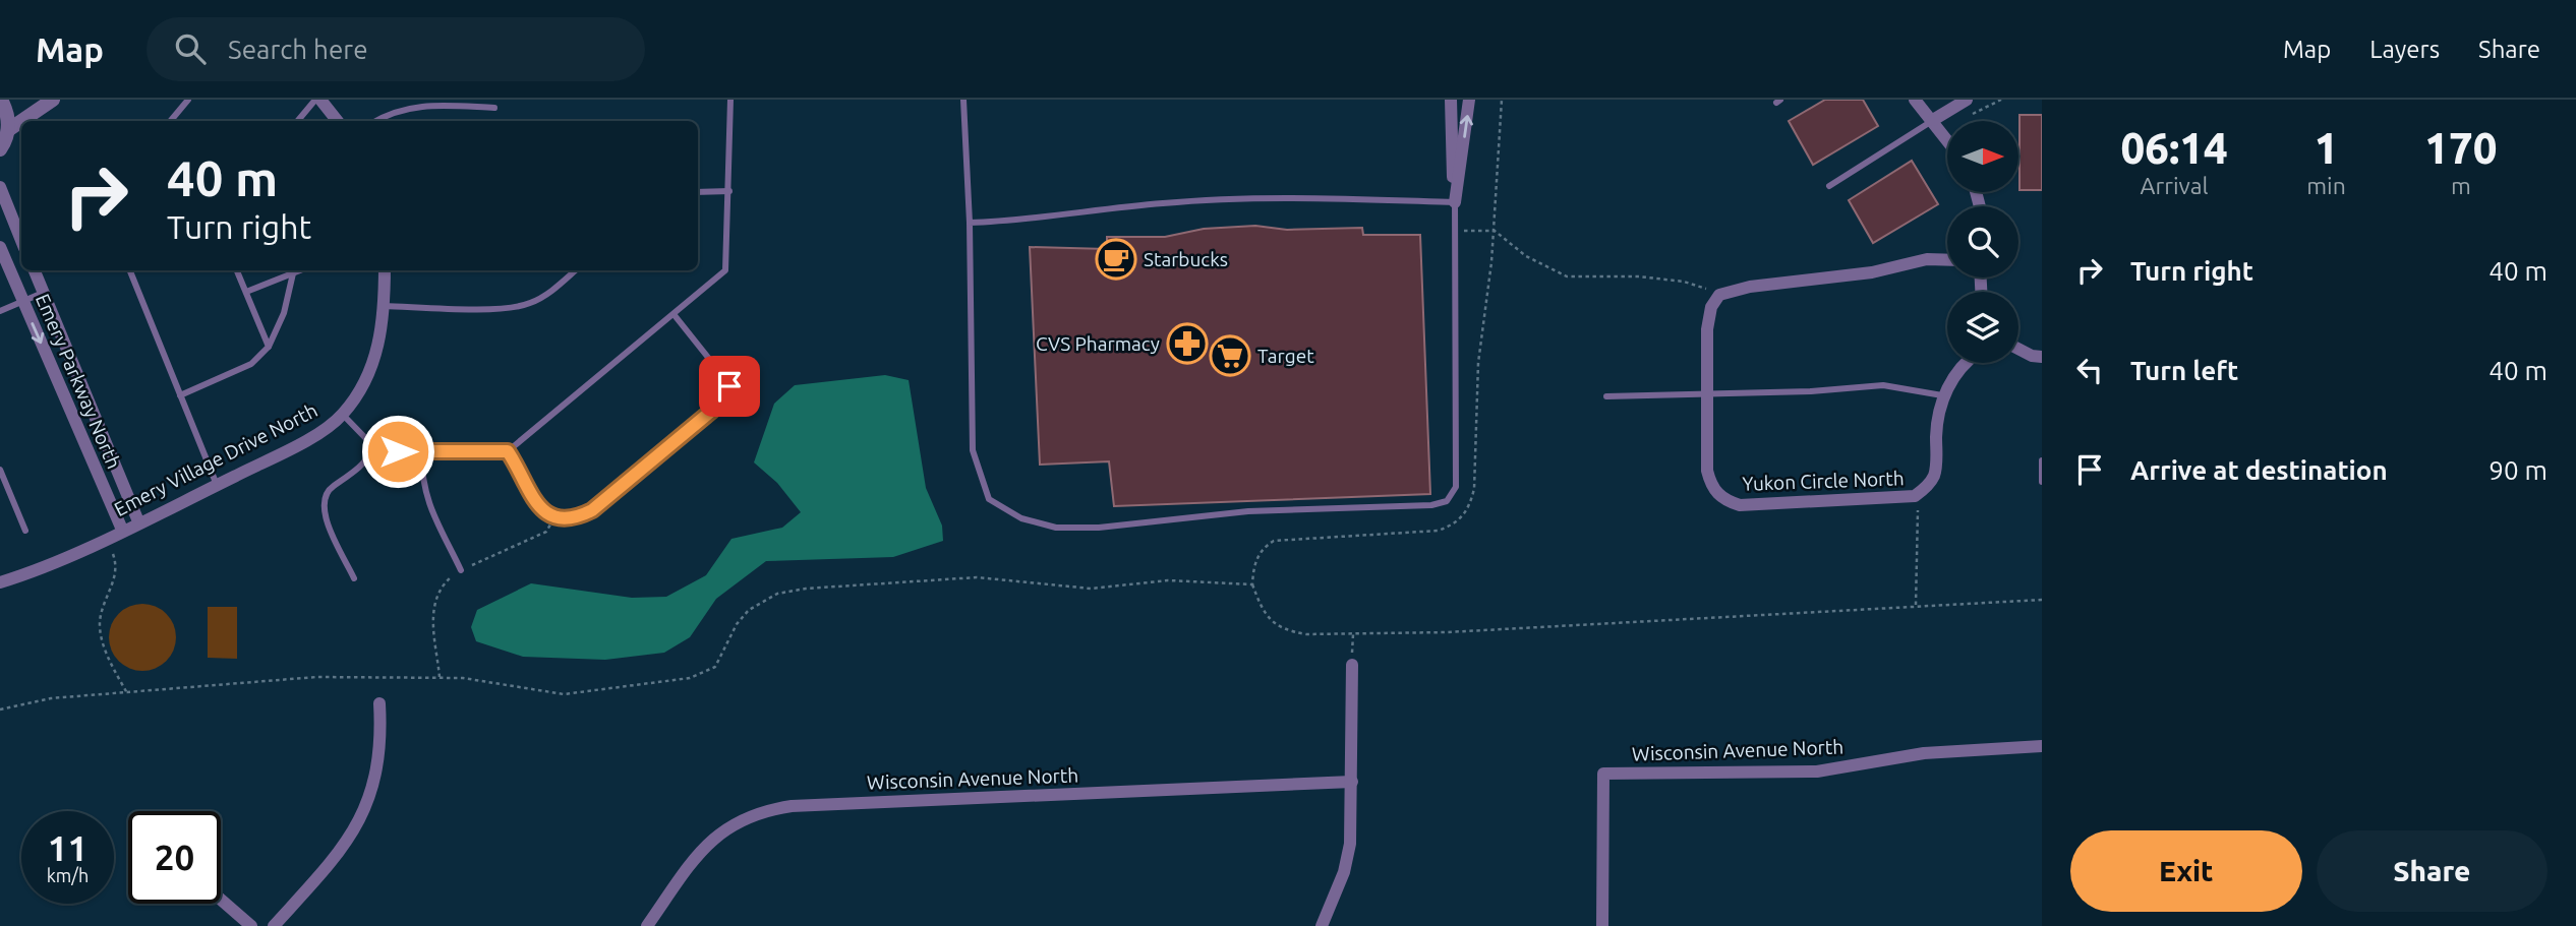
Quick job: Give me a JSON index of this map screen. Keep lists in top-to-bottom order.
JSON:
{
  "streets": {
    "street": [
      "Emery Parkway North",
      "Emery Village Drive North",
      "Yukon Circle North",
      "Wisconsin Avenue North"
    ]
  },
  "crossings": [
    ["Emery Parkway North", "Emery Village Drive North"]
  ],
  "places": {
    "cafe": ["Starbucks"],
    "pharmacy": ["CVS Pharmacy"],
    "supermarket": ["Target"]
  },
  "north": "right",
  "page": {
    "header": "Map",
    "search": "Search here",
    "nav": ["Map", "Layers", "Share"],
    "eta": [
      "06:14",
      "Arrival",
      "1",
      "min",
      "170",
      "m"
    ],
    "turn": ["40 m", "Turn right"],
    "list": [
      {
        "name": "Turn right",
        "value": "40 m"
      },
      {
        "name": "Turn left",
        "value": "40 m"
      },
      {
        "name": "Arrive at destination",
        "value": "90 m"
      }
    ],
    "speed": "11 km/h",
    "limit": "20",
    "buttons": ["Exit", "Share"]
  }
}
